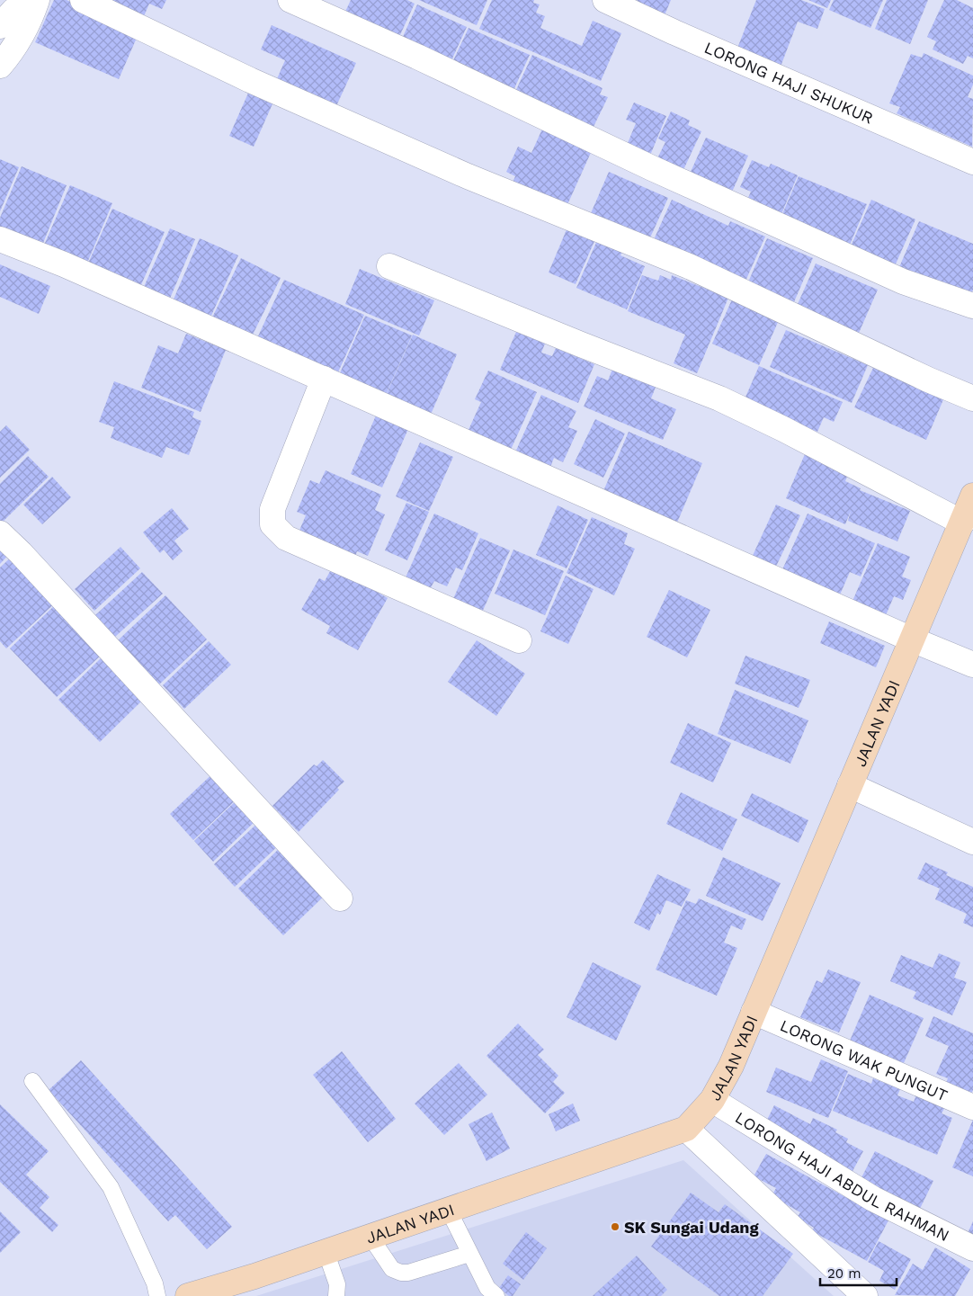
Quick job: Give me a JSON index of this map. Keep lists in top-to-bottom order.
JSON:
{
  "streets": {
    "street": [
      "LORONG HAJI SHUKUR",
      "JALAN YADI",
      "LORONG WAK PUNGUT",
      "LORONG HAJI ABDUL RAHMAN"
    ]
  },
  "crossings": [
    ["JALAN YADI", "LORONG WAK PUNGUT"],
    ["JALAN YADI", "LORONG HAJI ABDUL RAHMAN"]
  ],
  "places": ["SK Sungai Udang"],
  "scale_bar": "20 m"
}
